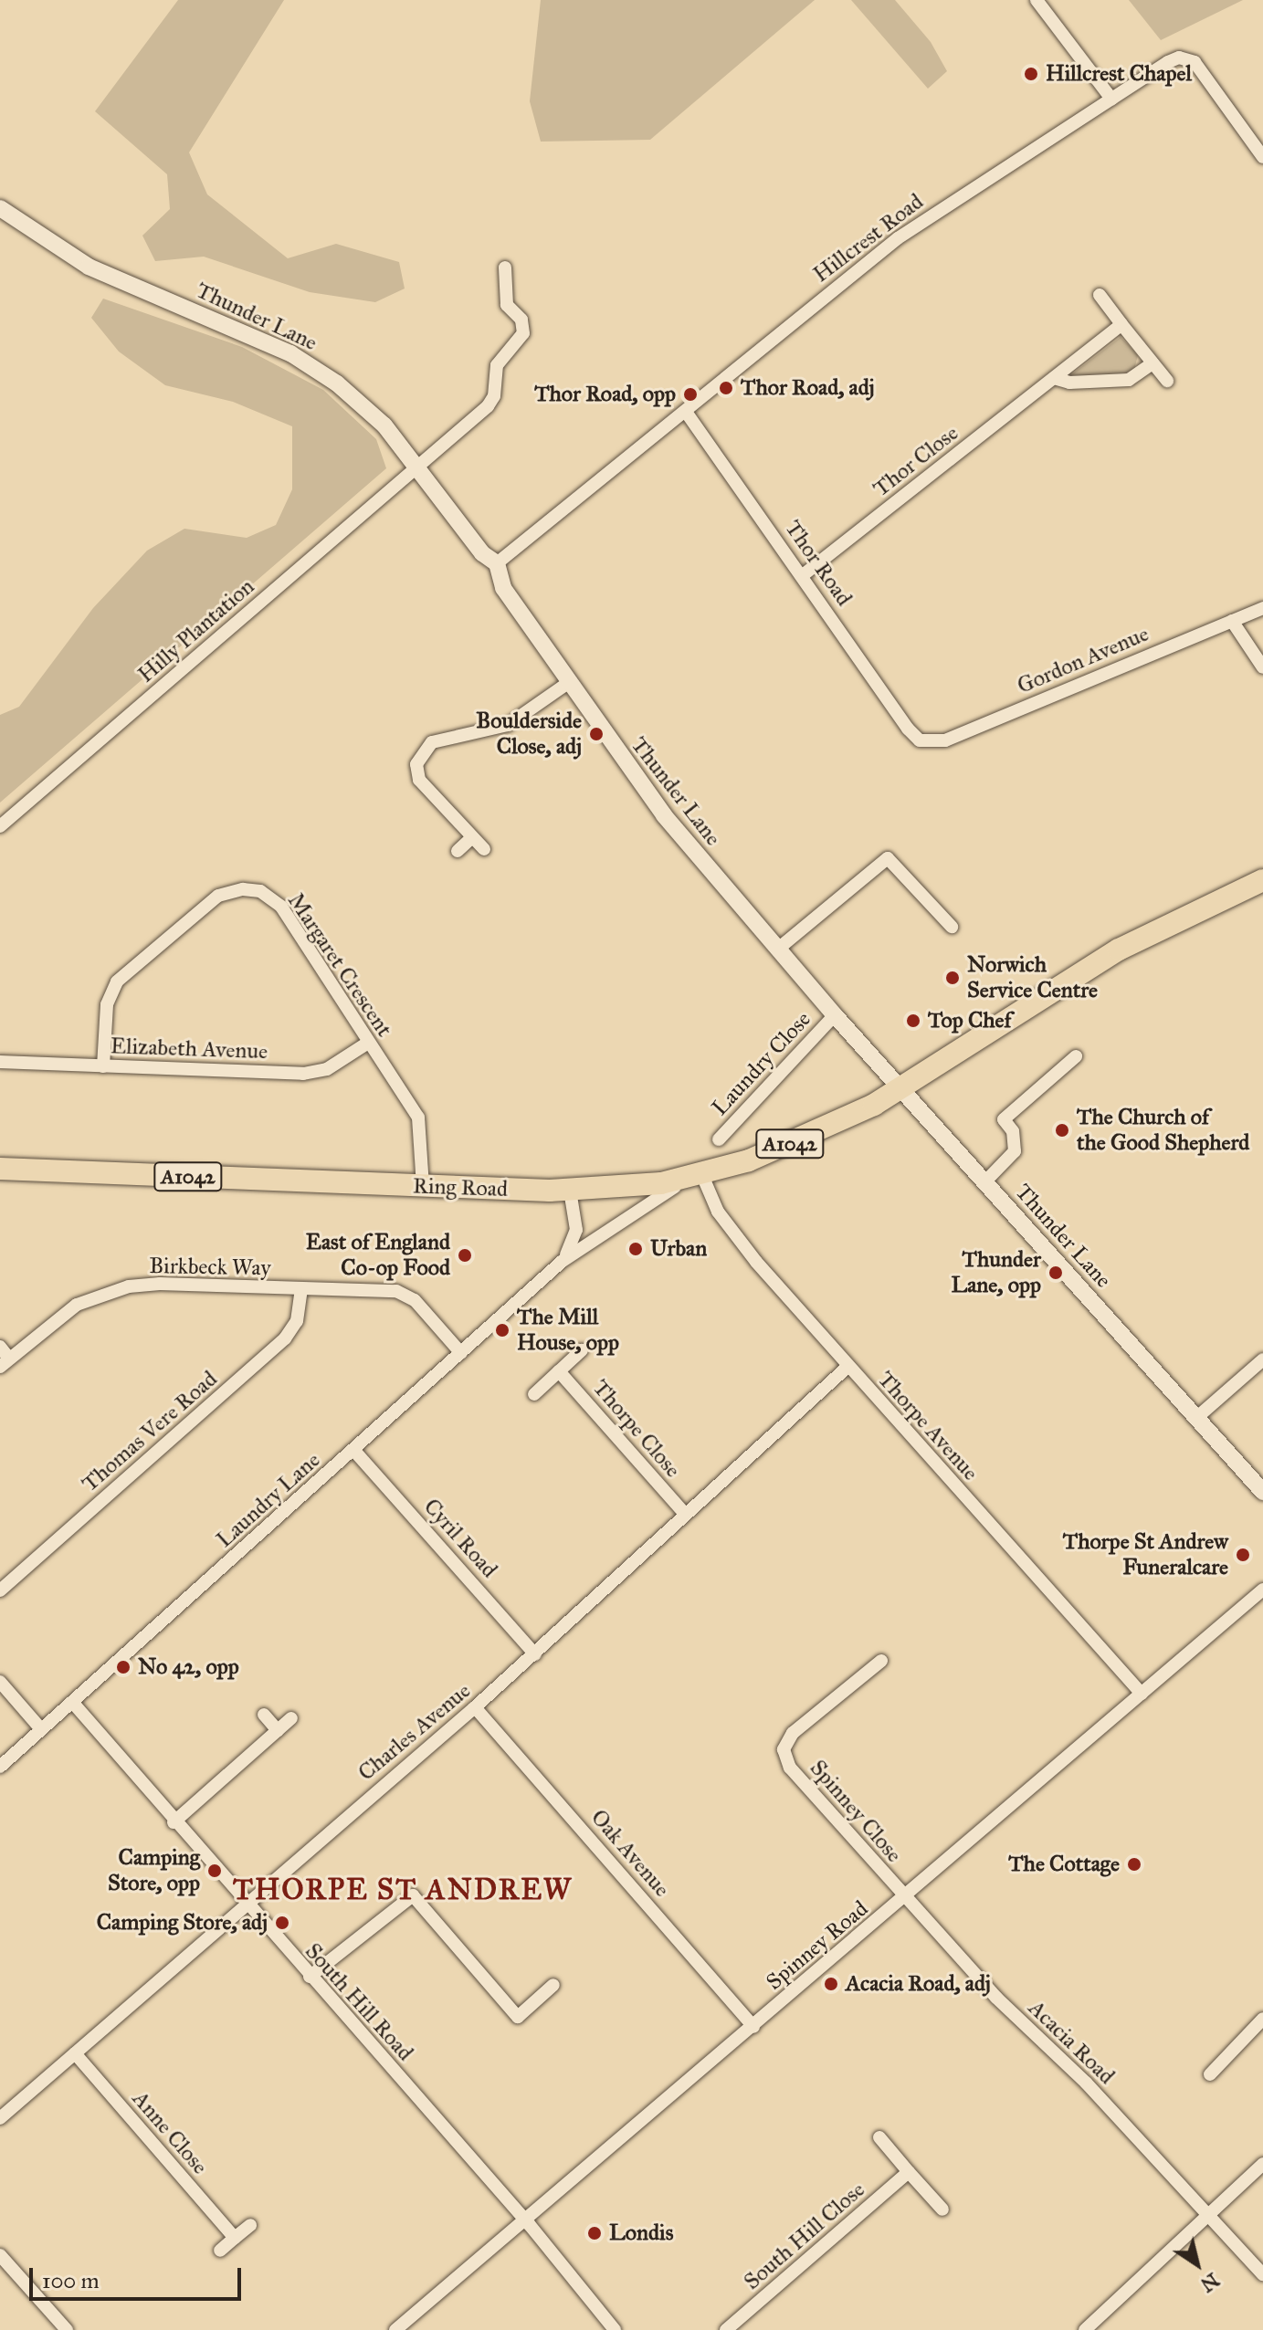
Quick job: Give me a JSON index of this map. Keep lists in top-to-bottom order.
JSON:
{
  "streets": {
    "highway": ["A1042", "Ring Road"],
    "street": [
      "Hillcrest Road",
      "Thunder Lane",
      "Thor Close",
      "Thor Road",
      "Hilly Plantation",
      "Gordon Avenue",
      "Margaret Crescent",
      "Elizabeth Avenue",
      "Laundry Close",
      "Birkbeck Way",
      "Thorpe Avenue",
      "Thorpe Close",
      "Thomas Vere Road",
      "Laundry Lane",
      "Cyril Road",
      "Charles Avenue",
      "Spinney Close",
      "Oak Avenue",
      "Spinney Road",
      "South Hill Road",
      "Acacia Road",
      "Anne Close",
      "South Hill Close"
    ]
  },
  "crossings": [
    ["Hillcrest Road", "Thunder Lane"],
    ["Hillcrest Road", "Thor Road"],
    ["Thunder Lane", "Hilly Plantation"],
    ["Thunder Lane", "Laundry Close"],
    ["Thunder Lane", "A1042"],
    ["Thunder Lane", "Ring Road"],
    ["Thor Close", "Thor Road"],
    ["Thor Road", "Gordon Avenue"],
    ["Margaret Crescent", "Elizabeth Avenue"],
    ["Margaret Crescent", "Ring Road"],
    ["A1042", "Ring Road"],
    ["Ring Road", "Thorpe Avenue"],
    ["Ring Road", "Laundry Lane"],
    ["Birkbeck Way", "Thomas Vere Road"],
    ["Birkbeck Way", "Laundry Lane"],
    ["Thorpe Avenue", "Laundry Lane"],
    ["Thorpe Avenue", "Charles Avenue"],
    ["Thorpe Avenue", "Spinney Road"],
    ["Thorpe Close", "Charles Avenue"],
    ["Laundry Lane", "Cyril Road"],
    ["Laundry Lane", "South Hill Road"],
    ["Cyril Road", "Charles Avenue"],
    ["Charles Avenue", "Oak Avenue"],
    ["Charles Avenue", "South Hill Road"],
    ["Charles Avenue", "Anne Close"],
    ["Spinney Close", "Spinney Road"],
    ["Spinney Close", "Acacia Road"],
    ["Oak Avenue", "Spinney Road"],
    ["Spinney Road", "South Hill Road"],
    ["Spinney Road", "Acacia Road"]
  ],
  "districts": ["THORPE ST ANDREW"],
  "places": [
    "Hillcrest Chapel",
    "Thor Road, adj",
    "Thor Road, opp",
    "Boulderside Close, adj",
    "Norwich Service Centre",
    "Top Chef",
    "The Church of the Good Shepherd",
    "Urban",
    "East of England Co-op Food",
    "Thunder Lane, opp",
    "The Mill House, opp",
    "Thorpe St Andrew Funeralcare",
    "No 42, opp",
    "The Cottage",
    "Camping Store, opp",
    "Camping Store, adj",
    "Acacia Road, adj",
    "Londis"
  ],
  "scale_bar": "100 m",
  "north": "bottom right"
}
